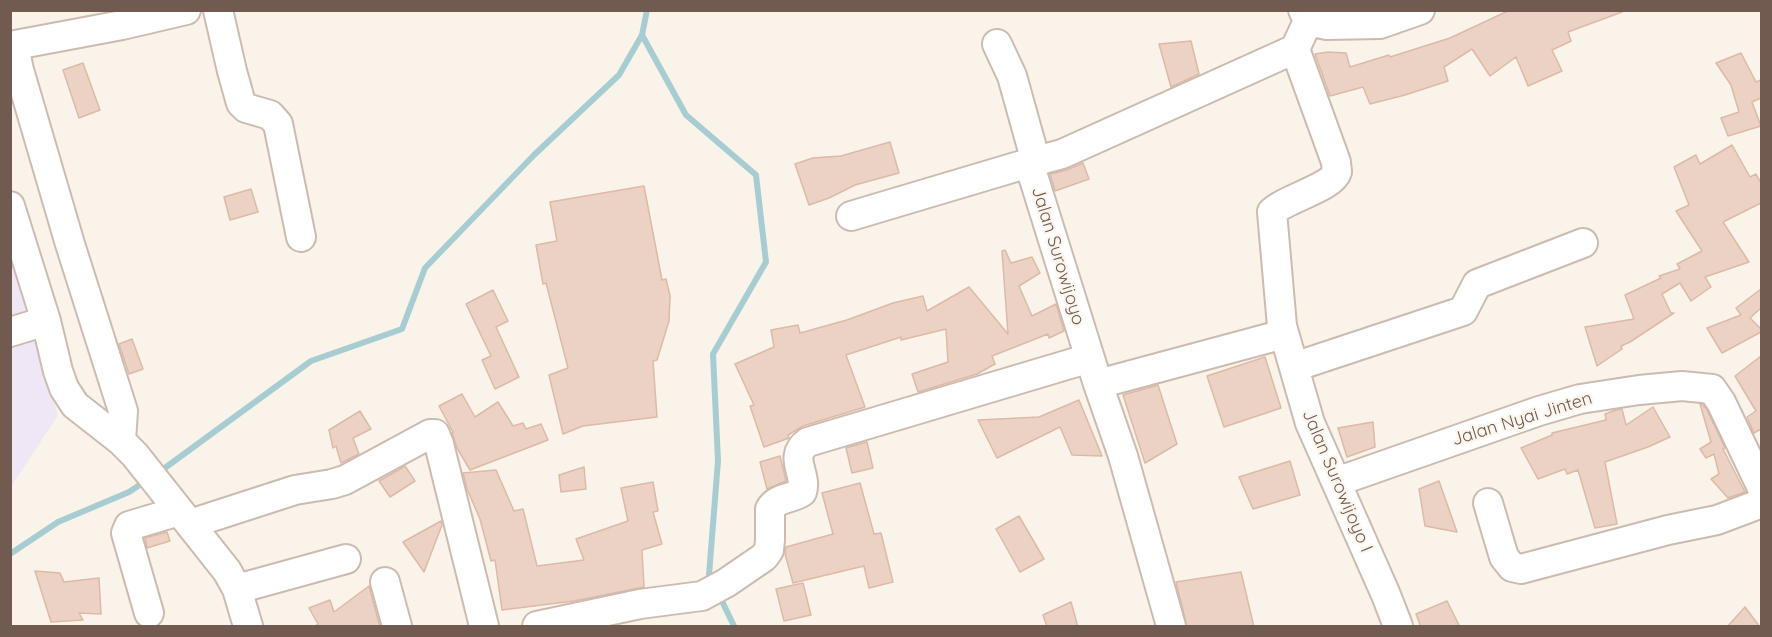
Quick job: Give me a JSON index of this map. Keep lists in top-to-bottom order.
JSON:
{
  "streets": {
    "street": ["Jalan Surowijoyo", "Jalan Nyai Jinten", "Jalan Surowijoyo I"]
  },
  "crossings": [
    ["Jalan Surowijoyo", "Jalan Surowijoyo I"],
    ["Jalan Nyai Jinten", "Jalan Surowijoyo I"]
  ]
}
